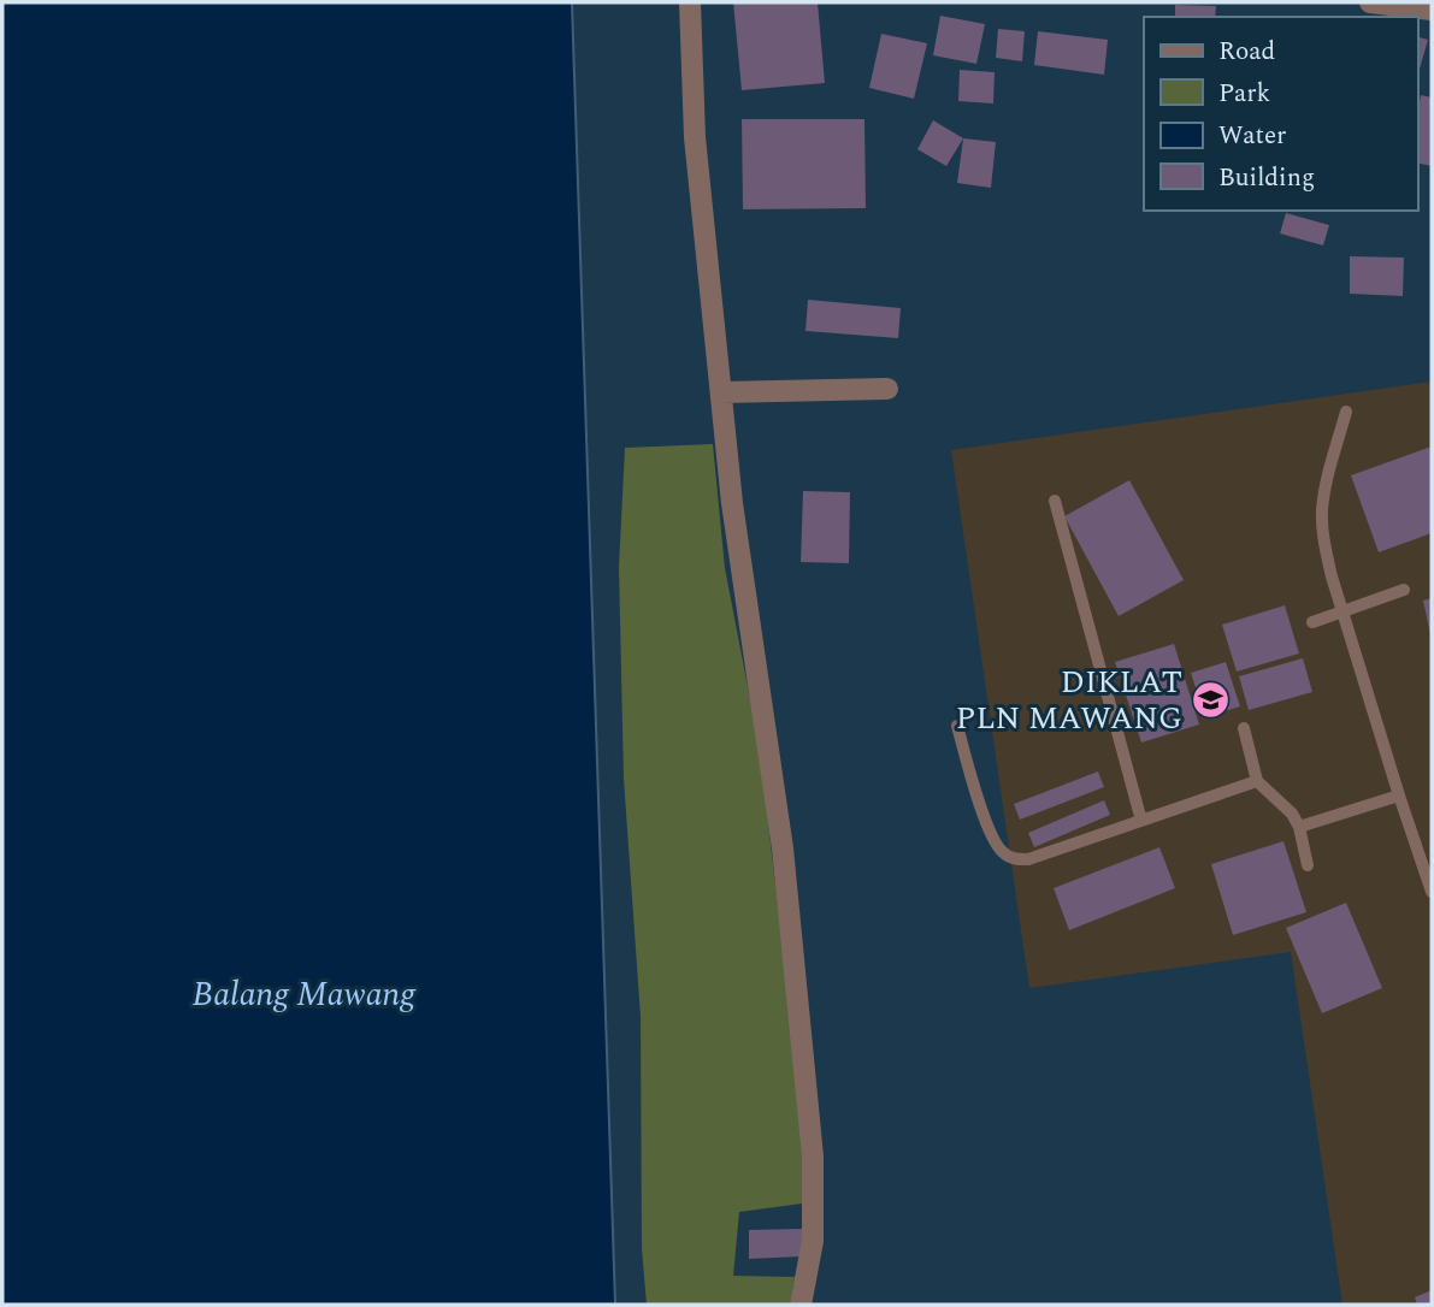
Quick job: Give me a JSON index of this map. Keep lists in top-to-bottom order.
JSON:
{
  "water": ["Balang Mawang"],
  "places": {
    "school or university": ["DIKLAT PLN MAWANG"]
  },
  "legend": [
    "Road",
    "Park",
    "Water",
    "Building"
  ]
}
